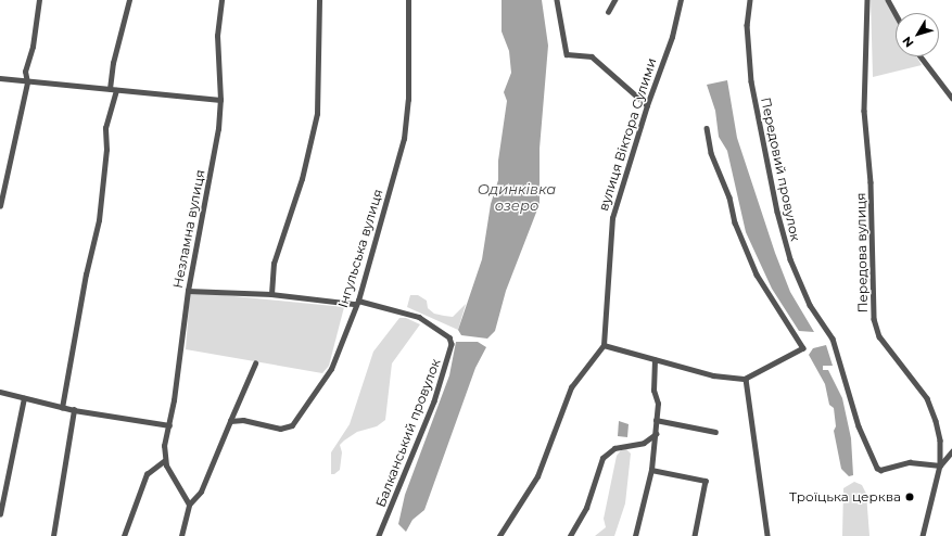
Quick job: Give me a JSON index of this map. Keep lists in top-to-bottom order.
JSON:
{
  "streets": {
    "street": [
      "вулиця Віктора Сулими",
      "Передовий провулок",
      "Незламна вулиця",
      "Інгульська вулиця",
      "Передова вулиця",
      "Балканський провулок"
    ]
  },
  "crossings": [
    ["Передовий провулок", "Передова вулиця"],
    ["Інгульська вулиця", "Балканський провулок"]
  ],
  "water": ["Одинківка озеро"],
  "places": ["Троїцька церква"],
  "north": "bottom left"
}
